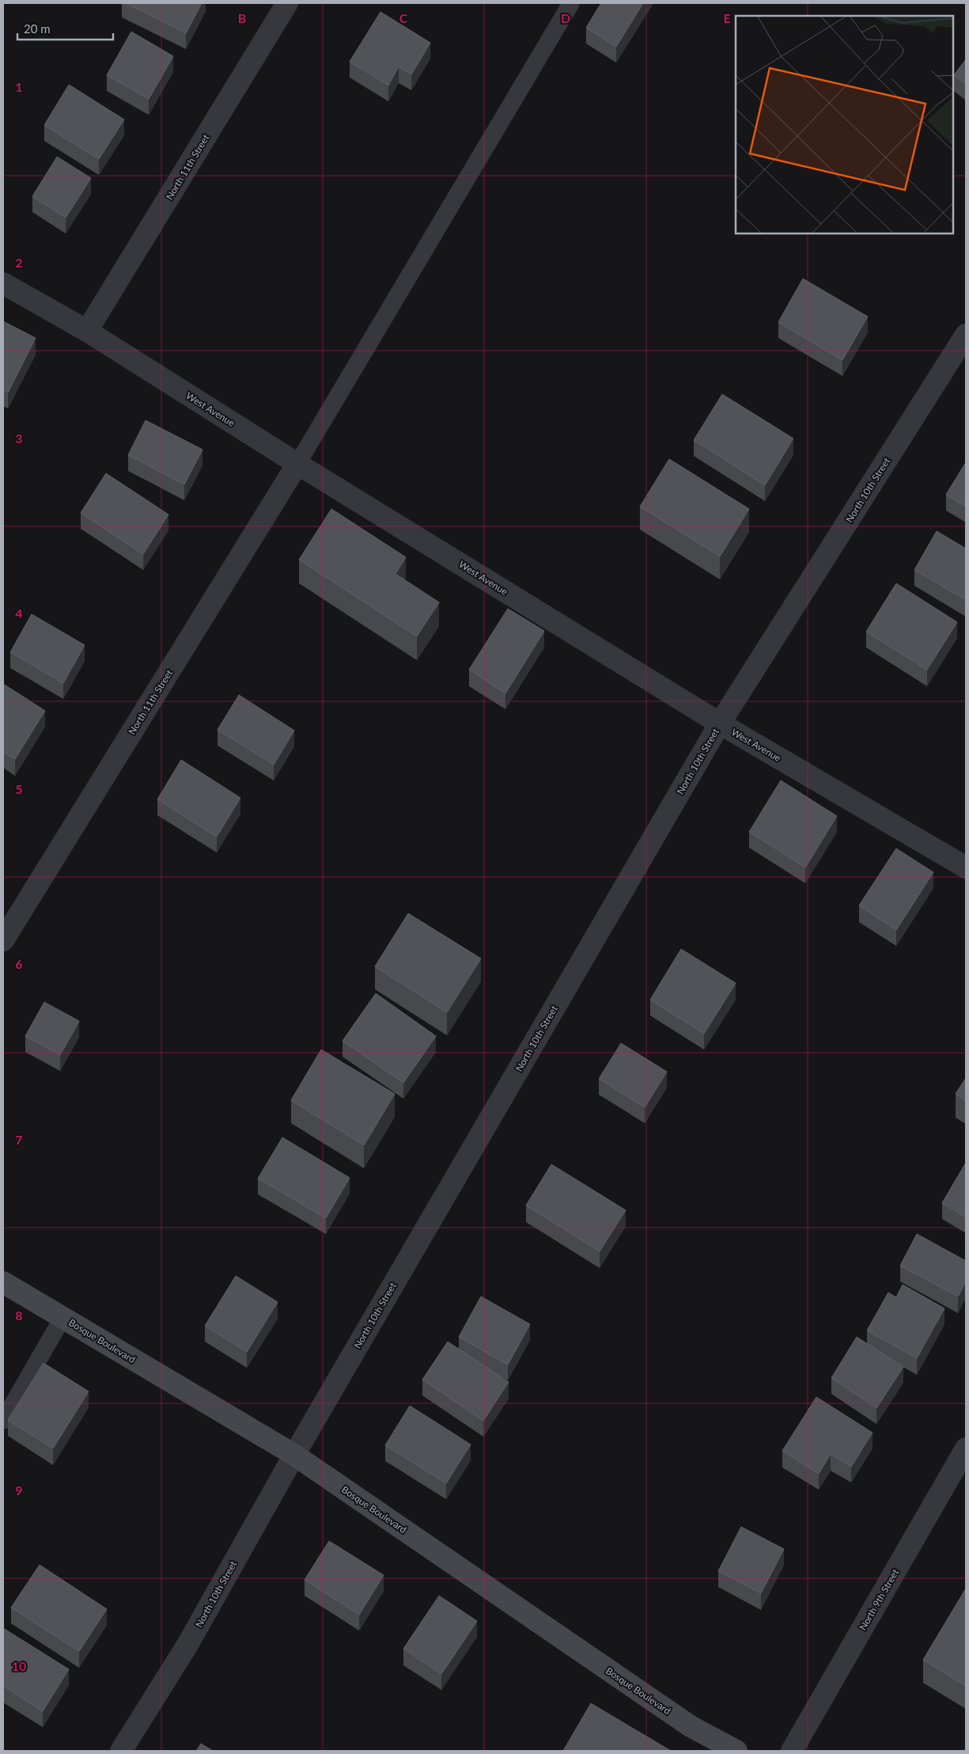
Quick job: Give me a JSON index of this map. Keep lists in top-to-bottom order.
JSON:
{
  "streets": {
    "main road": ["Bosque Boulevard"],
    "street": [
      "North 11th Street",
      "West Avenue",
      "North 10th Street",
      "North 9th Street"
    ]
  },
  "crossings": [
    ["North 11th Street", "West Avenue"],
    ["West Avenue", "North 10th Street"],
    ["North 10th Street", "Bosque Boulevard"]
  ],
  "scale_bar": "20 m",
  "grid": {
    "columns": [
      "B",
      "C",
      "D",
      "E"
    ],
    "rows": [
      "1",
      "2",
      "3",
      "4",
      "5",
      "6",
      "7",
      "8",
      "9",
      "10"
    ]
  }
}
